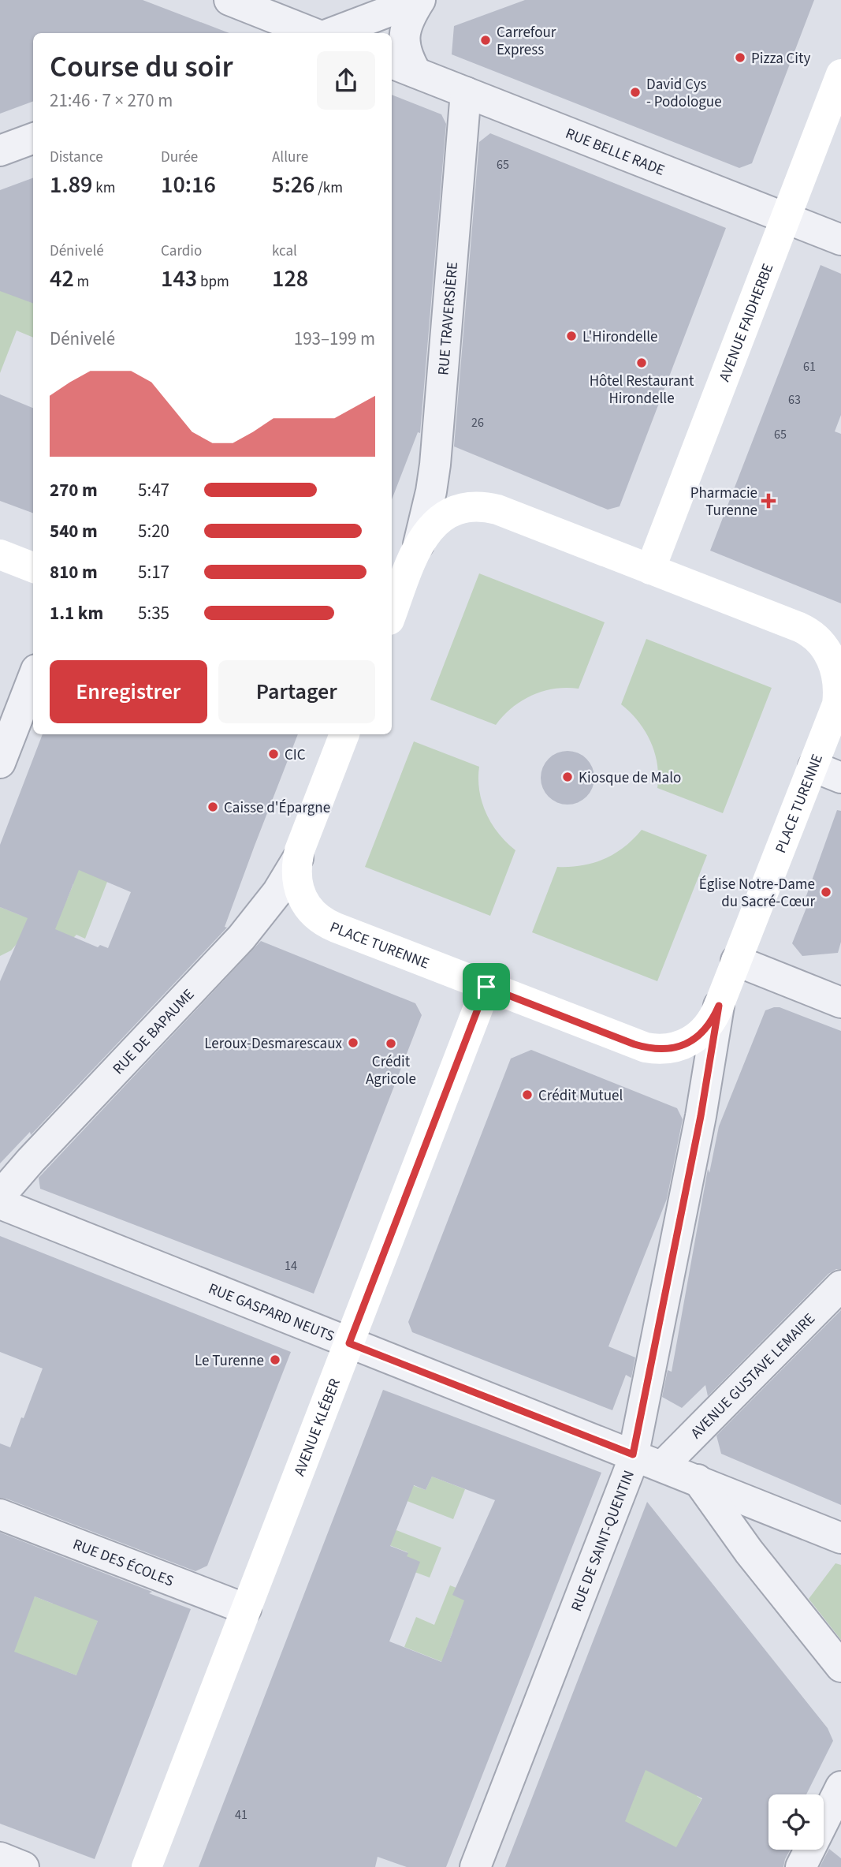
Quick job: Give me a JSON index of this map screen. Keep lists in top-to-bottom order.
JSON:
{
  "streets": {
    "street": [
      "RUE BELLE RADE",
      "RUE TRAVERSIÈRE",
      "AVENUE FAIDHERBE",
      "PLACE TURENNE",
      "RUE DE BAPAUME",
      "RUE GASPARD NEUTS",
      "AVENUE GUSTAVE LEMAIRE",
      "AVENUE KLÉBER",
      "RUE DE SAINT-QUENTIN",
      "RUE DES ÉCOLES"
    ]
  },
  "crossings": [
    ["RUE BELLE RADE", "RUE TRAVERSIÈRE"],
    ["RUE BELLE RADE", "AVENUE FAIDHERBE"],
    ["RUE TRAVERSIÈRE", "PLACE TURENNE"],
    ["AVENUE FAIDHERBE", "PLACE TURENNE"],
    ["PLACE TURENNE", "RUE DE BAPAUME"],
    ["PLACE TURENNE", "AVENUE KLÉBER"],
    ["PLACE TURENNE", "RUE DE SAINT-QUENTIN"],
    ["RUE GASPARD NEUTS", "AVENUE GUSTAVE LEMAIRE"],
    ["RUE GASPARD NEUTS", "AVENUE KLÉBER"],
    ["RUE GASPARD NEUTS", "RUE DE SAINT-QUENTIN"],
    ["AVENUE KLÉBER", "RUE DES ÉCOLES"]
  ],
  "places": {
    "other": [
      "Carrefour Express",
      "Pizza City",
      "David Cys - Podologue",
      "L'Hirondelle",
      "Hôtel Restaurant Hirondelle",
      "CIC",
      "Kiosque de Malo",
      "Caisse d'Épargne",
      "Église Notre-Dame du Sacré-Cœur",
      "Leroux-Desmarescaux",
      "Crédit Agricole",
      "Crédit Mutuel",
      "Le Turenne"
    ],
    "health": ["Pharmacie Turenne"]
  },
  "house_numbers": [
    "65",
    "61",
    "63",
    "26",
    "65",
    "14",
    "41"
  ],
  "page": {
    "heading": ["Course du soir", "21:46 · 7 × 270 m"],
    "stats": [
      ["Distance", "1.89 km"],
      ["Durée", "10:16"],
      ["Allure", "5:26 /km"],
      ["Dénivelé", "42 m"],
      ["Cardio", "143 bpm"],
      ["kcal", "128"]
    ],
    "chart": ["Dénivelé", "193–199 m"],
    "list": [
      {
        "name": "270 m",
        "note": "5:47"
      },
      {
        "name": "540 m",
        "note": "5:20"
      },
      {
        "name": "810 m",
        "note": "5:17"
      },
      {
        "name": "1.1 km",
        "note": "5:35"
      }
    ],
    "buttons": ["Enregistrer", "Partager"]
  }
}
